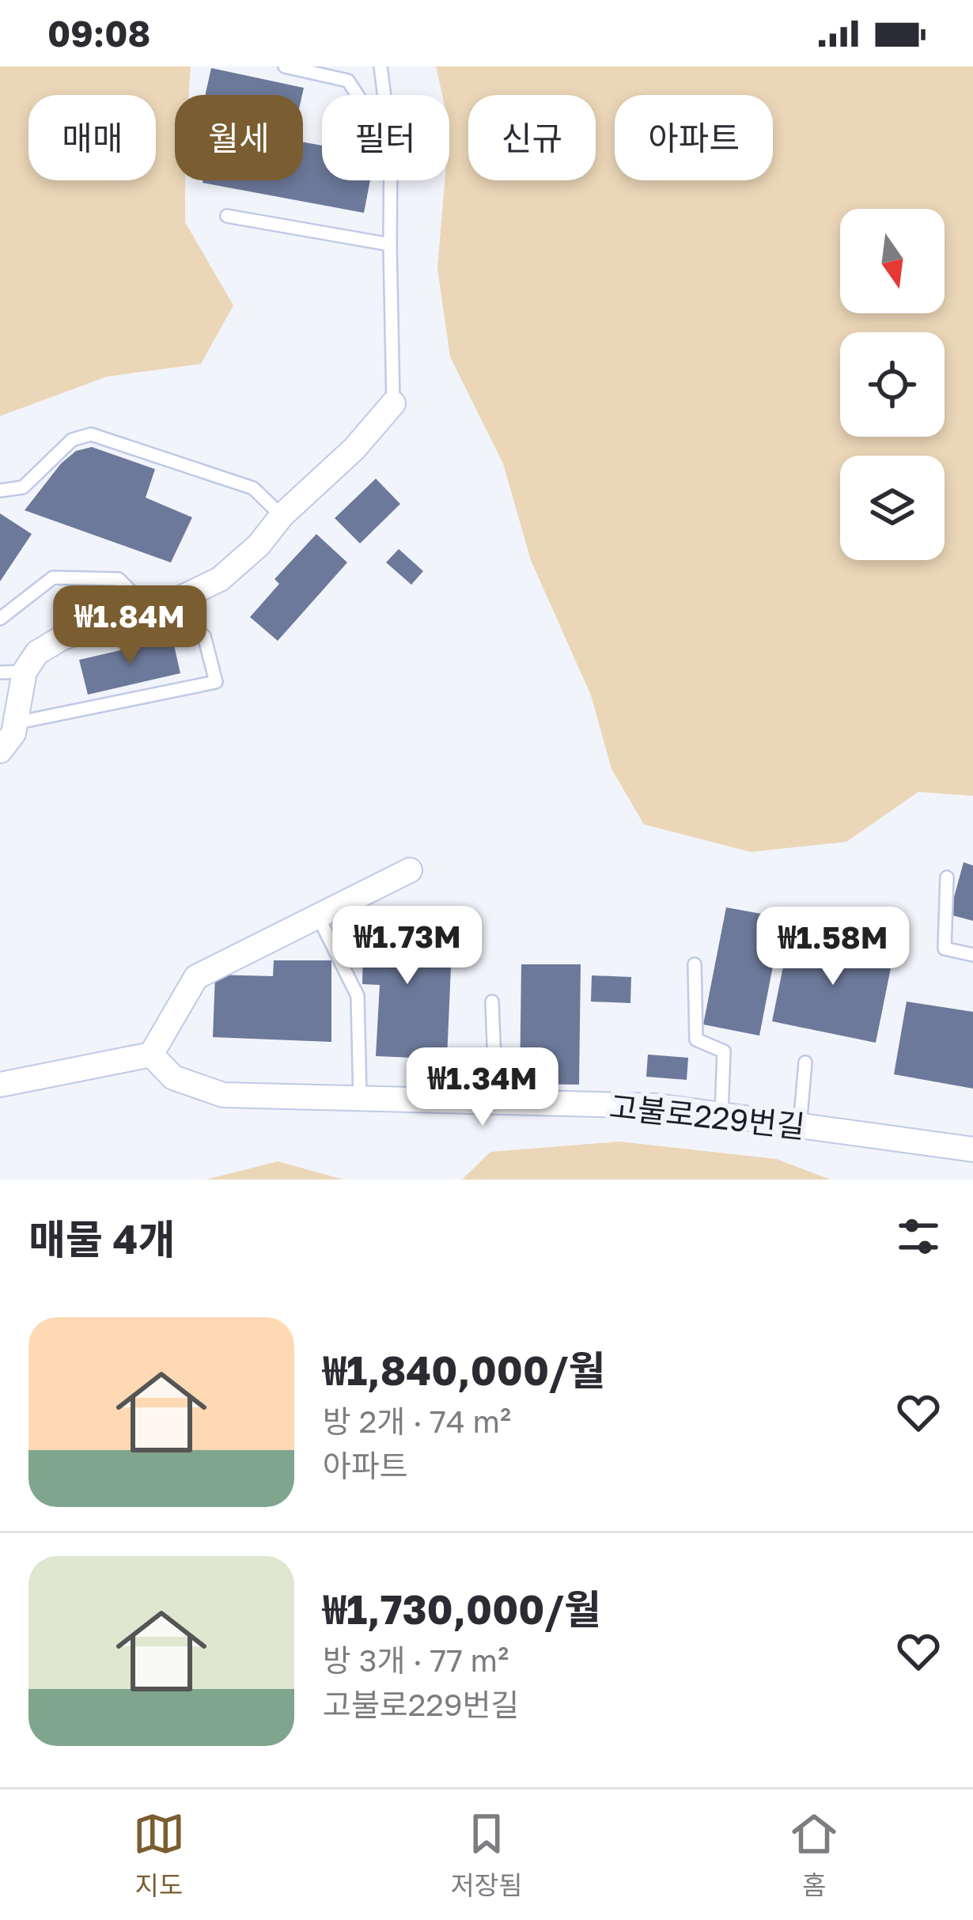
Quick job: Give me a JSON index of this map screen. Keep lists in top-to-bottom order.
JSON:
{
  "streets": {
    "street": ["고불로229번길"]
  },
  "north": "bottom",
  "page": {
    "status": "09:08",
    "chip": [
      "매매",
      "월세",
      "필터",
      "신규",
      "아파트"
    ],
    "price": [
      "₩1.84M",
      "₩1.73M",
      "₩1.58M",
      "₩1.34M"
    ],
    "heading": "매물 4개",
    "list": [
      {
        "name": "₩1,840,000/월",
        "note": "방 2개 · 74 m² · 아파트"
      },
      {
        "name": "₩1,730,000/월",
        "note": "방 3개 · 77 m² · 고불로229번길"
      }
    ],
    "tabs": ["지도", "저장됨", "홈"]
  }
}
